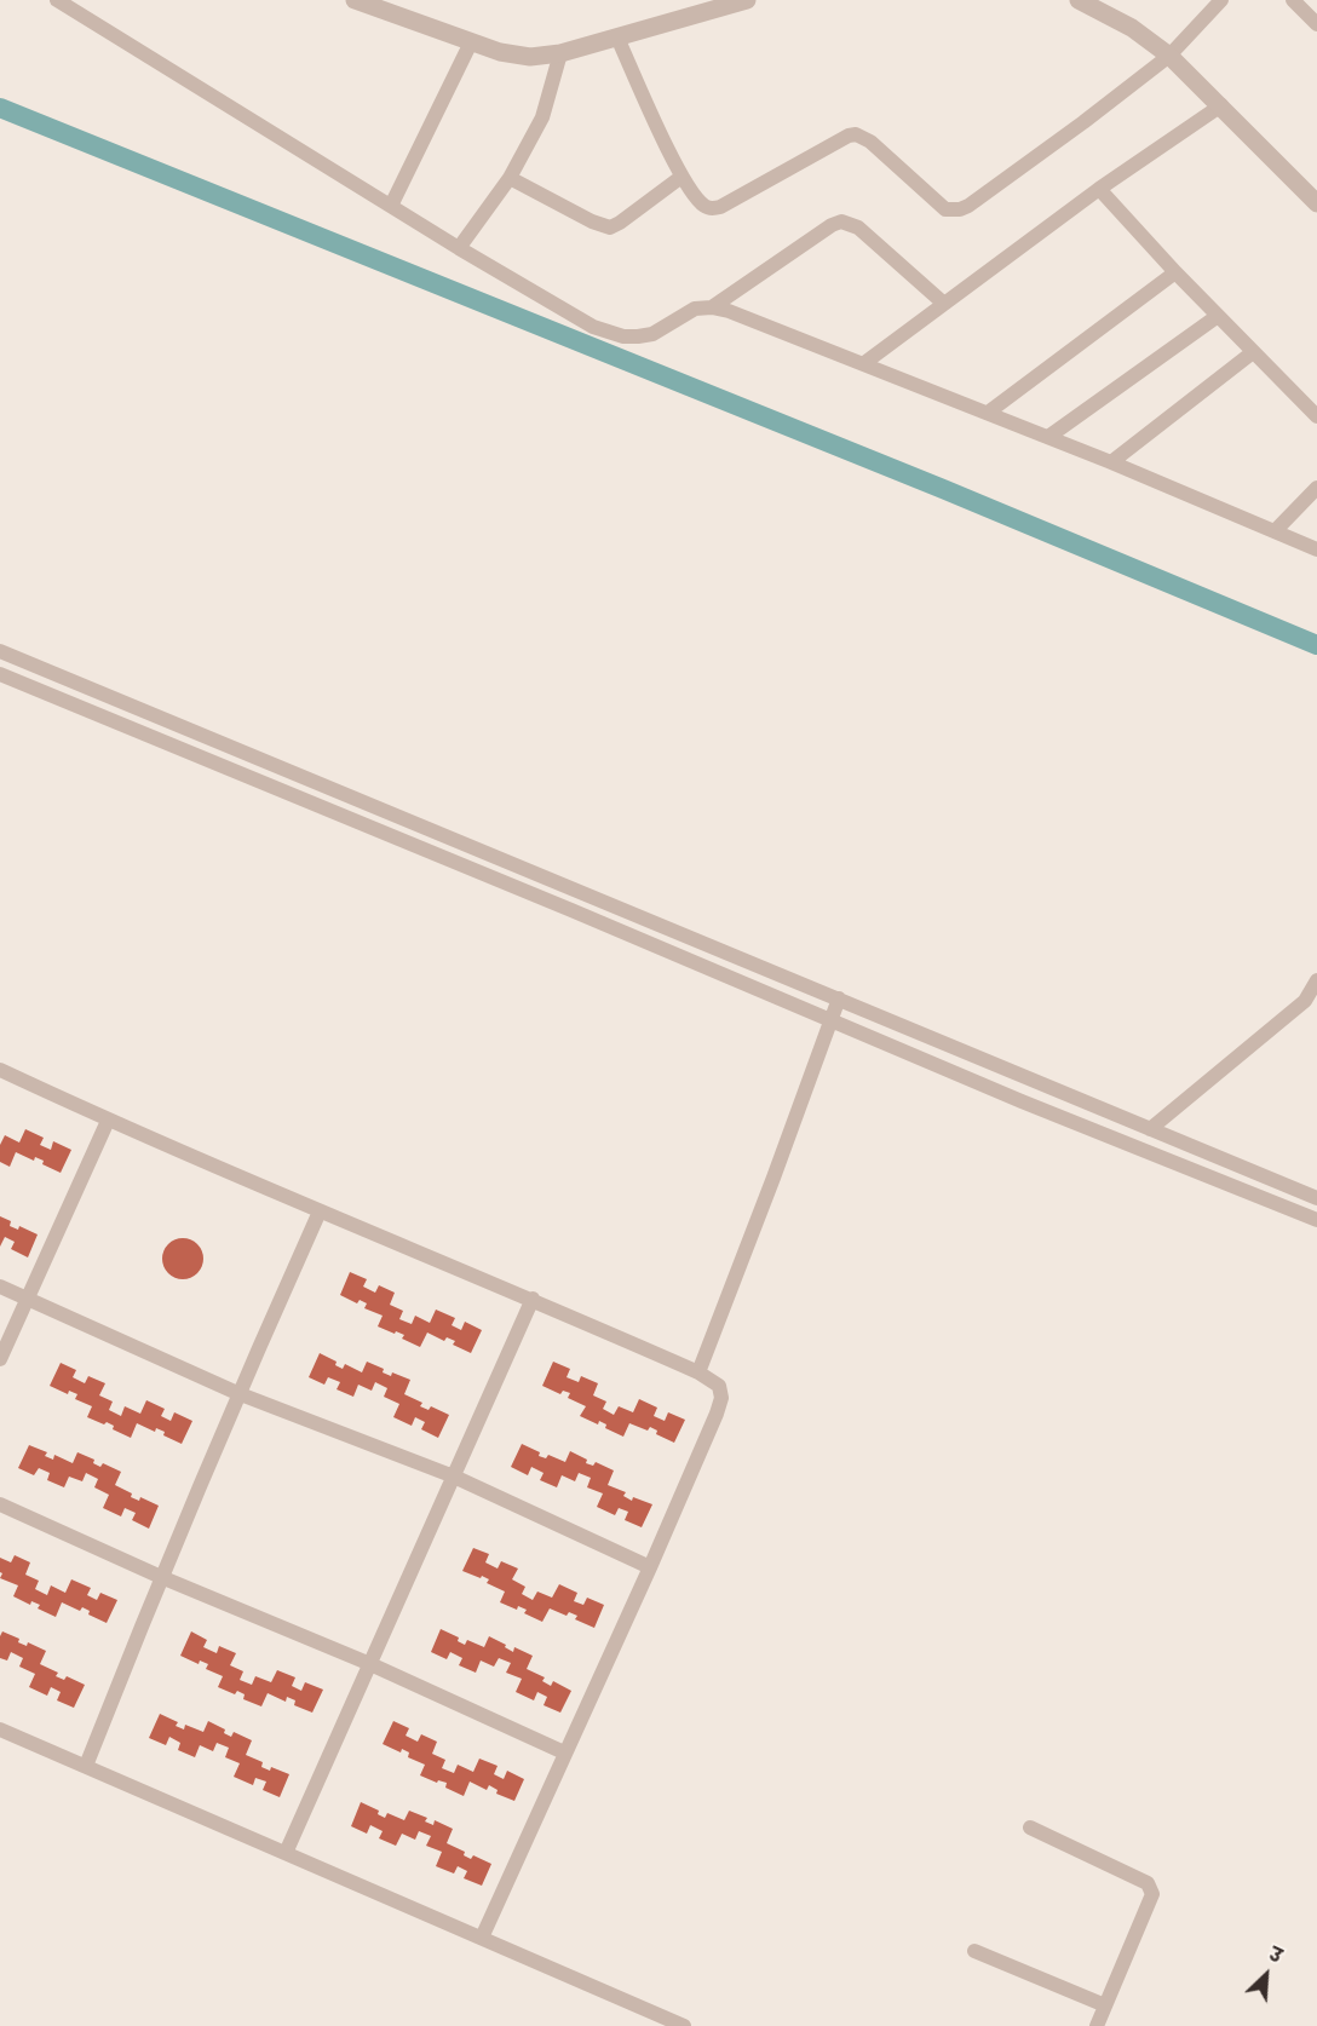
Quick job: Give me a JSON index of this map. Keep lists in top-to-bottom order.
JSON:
{
  "north": "top right"
}
